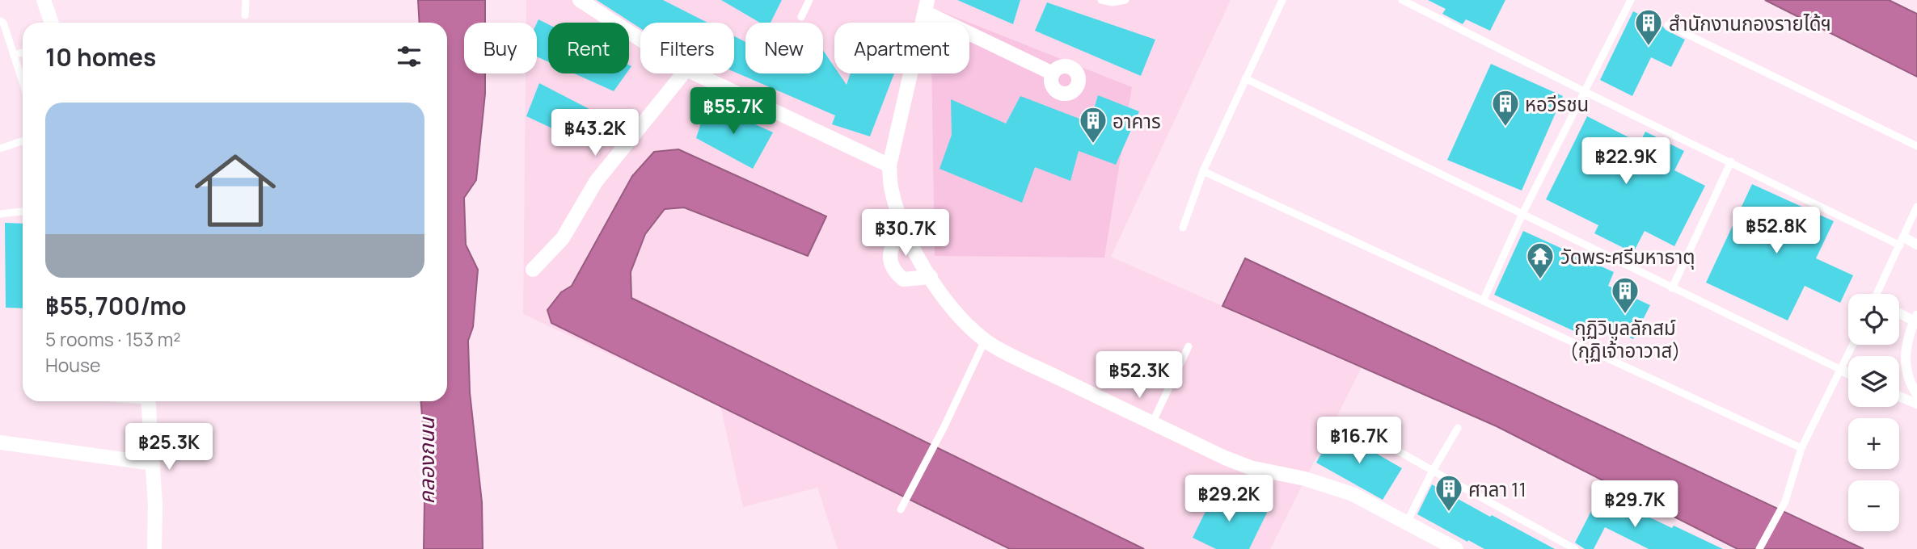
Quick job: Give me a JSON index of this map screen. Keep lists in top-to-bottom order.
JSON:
{
  "water": ["คลองถนน"],
  "places": {
    "building": [
      "สำนักงานกองรายได้ฯ",
      "หอวีรชน",
      "อาคาร",
      "กุฏิวิบูลลักสม์ (กุฏิเจ้าอาวาส)",
      "ศาลา 11"
    ],
    "temple": ["วัดพระศรีมหาธาตุ"]
  },
  "page": {
    "chip": [
      "Buy",
      "Rent",
      "Filters",
      "New",
      "Apartment"
    ],
    "heading": "10 homes",
    "price": [
      "฿55.7K",
      "฿43.2K",
      "฿22.9K",
      "฿52.8K",
      "฿30.7K",
      "฿52.3K",
      "฿16.7K",
      "฿25.3K",
      "฿29.2K",
      "฿29.7K"
    ],
    "list": [
      {
        "name": "฿55,700/mo",
        "note": "5 rooms · 153 m² · House"
      }
    ],
    "map_buttons": ["+", "−"]
  }
}
